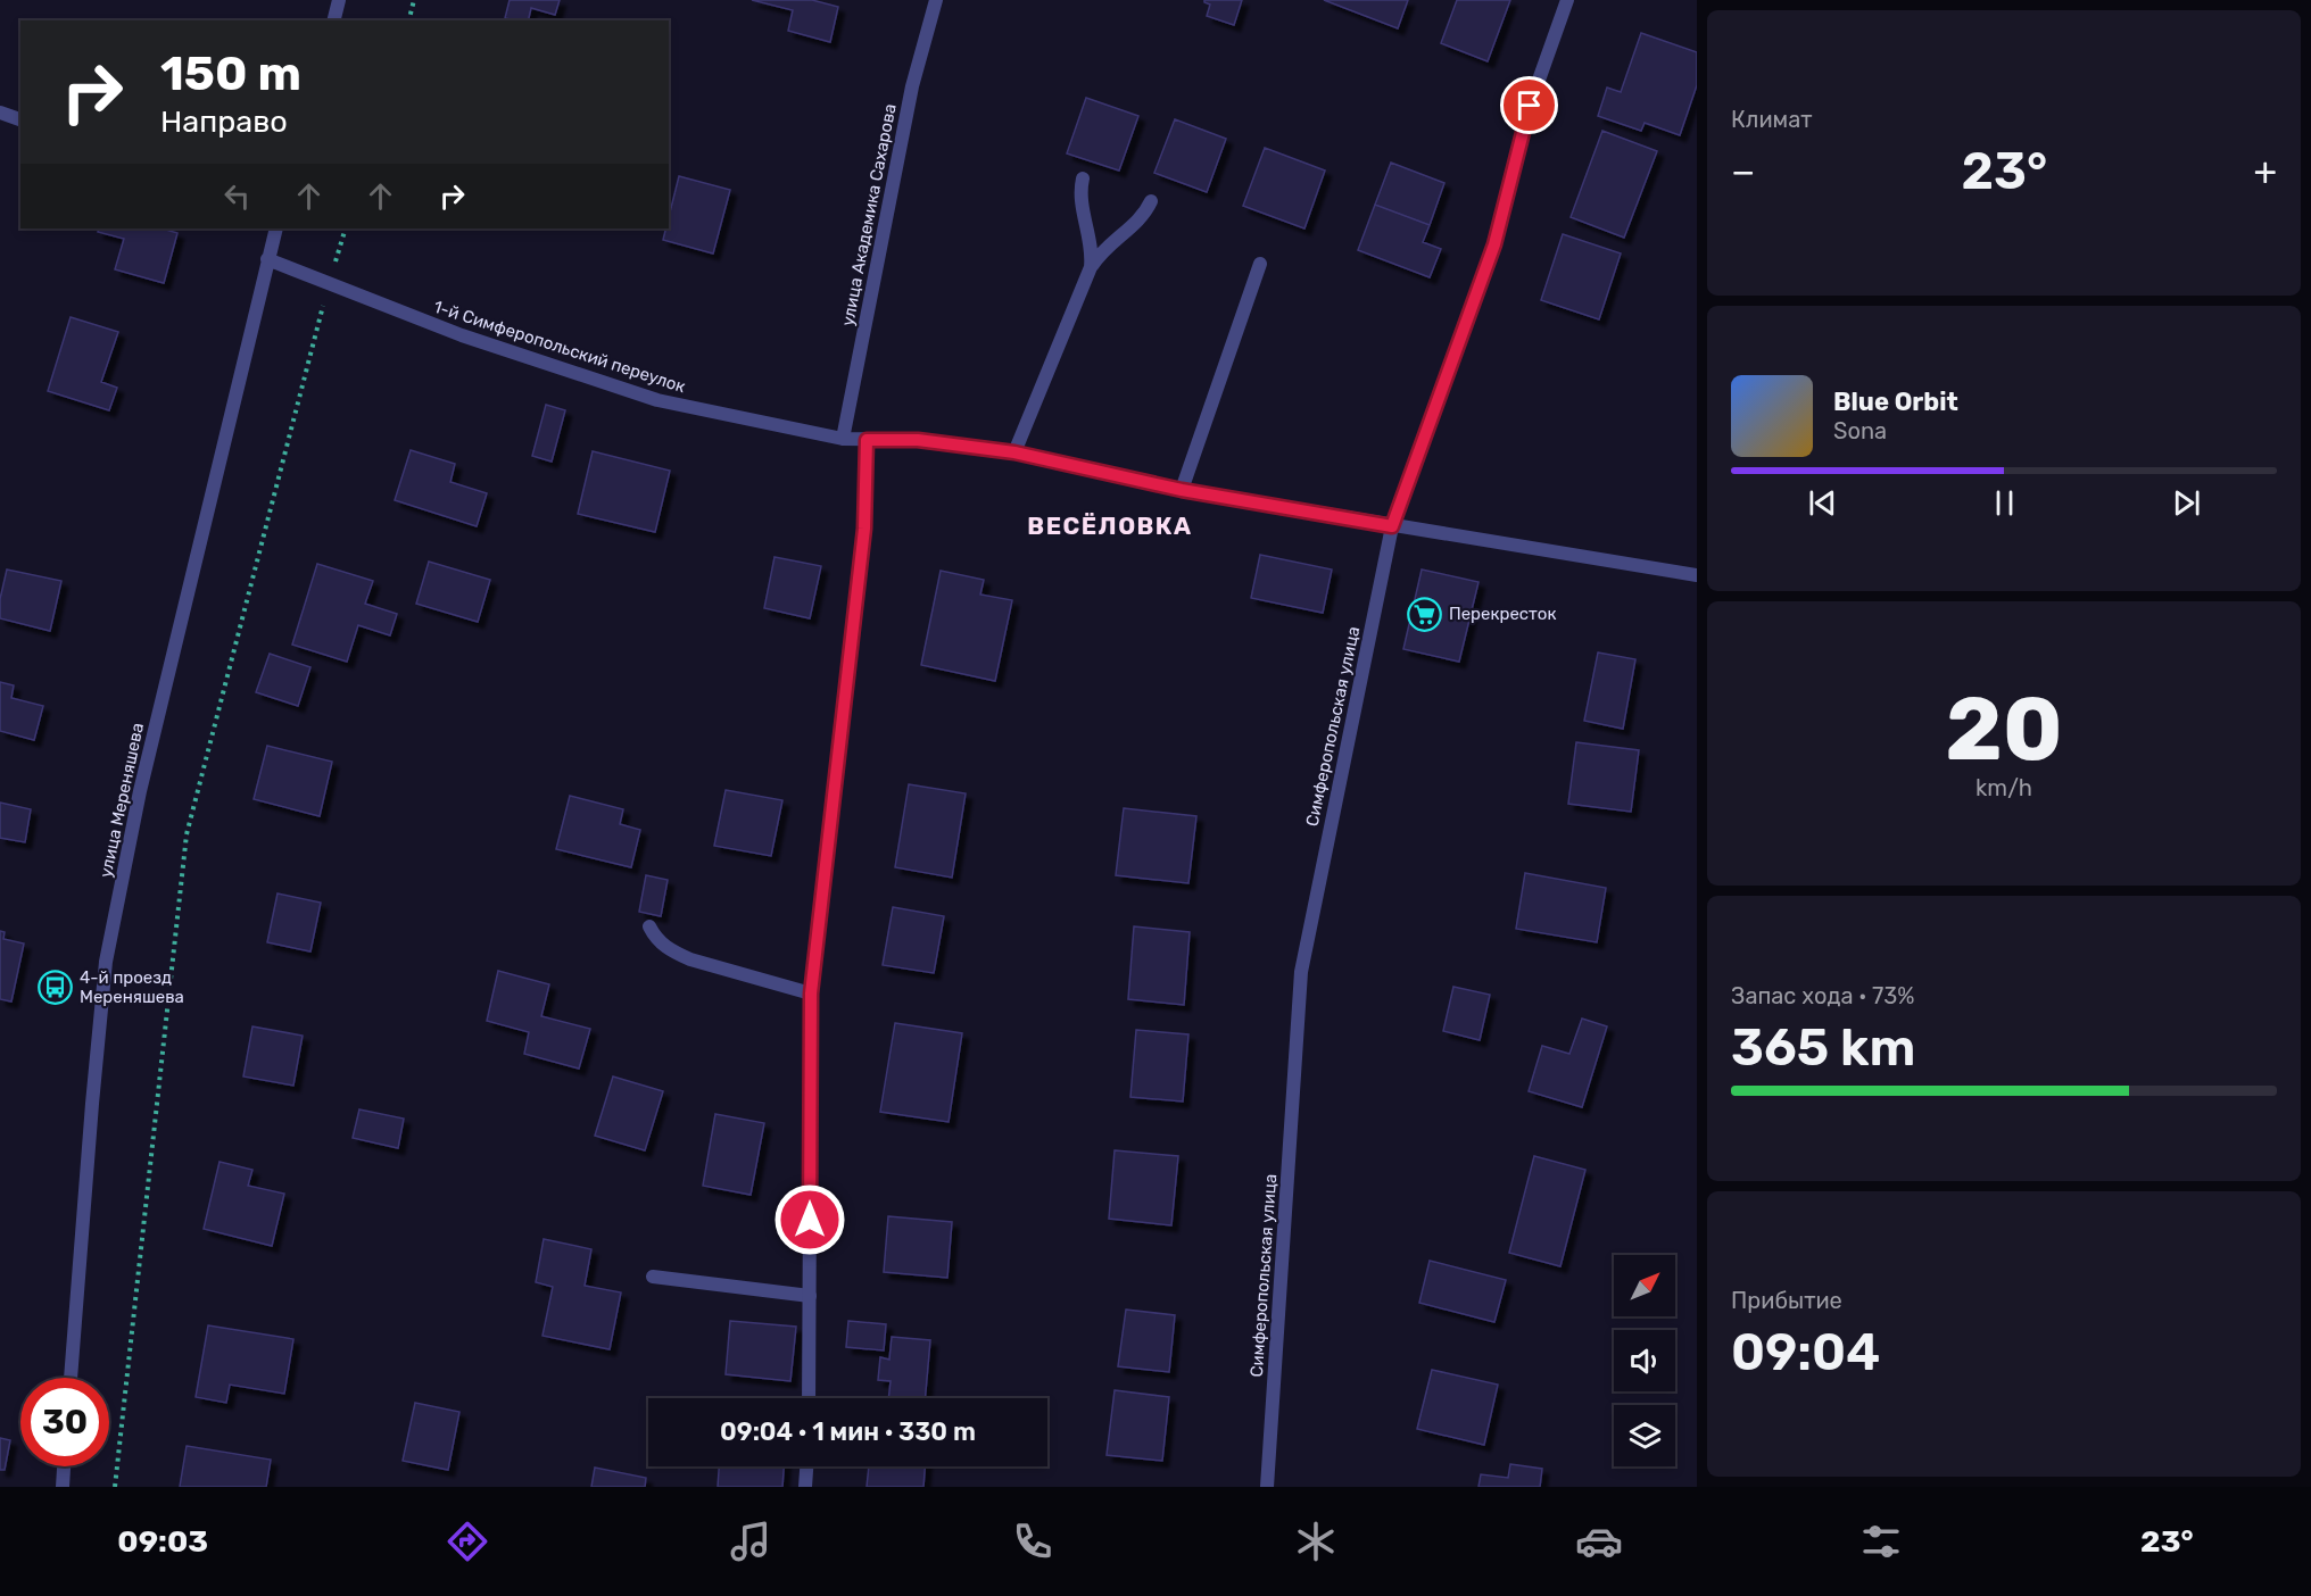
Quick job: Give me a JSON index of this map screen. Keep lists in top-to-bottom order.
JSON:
{
  "streets": {
    "street": [
      "улица Академика Сахарова",
      "1-й Симферопольский переулок",
      "Симферопольская улица",
      "улица Мереняшева"
    ]
  },
  "crossings": [
    ["улица Академика Сахарова", "1-й Симферопольский переулок"],
    ["1-й Симферопольский переулок", "Симферопольская улица"],
    ["1-й Симферопольский переулок", "улица Мереняшева"]
  ],
  "districts": ["ВЕСЁЛОВКА"],
  "places": {
    "supermarket": ["Перекресток"],
    "bus stop": ["4-й проезд Мереняшева"]
  },
  "north": "top right",
  "page": {
    "tile": [
      "Климат",
      ["20", "km/h"],
      ["Запас хода · 73%", "365 km"],
      ["Прибытие", "09:04"]
    ],
    "turn": ["150 m", "Направо"],
    "heat": ["−", "23°", "+"],
    "song": ["Blue Orbit", "Sona"],
    "limit": "30",
    "trip": "09:04 · 1 мин · 330 m",
    "tabs": ["09:03", "23°"]
  }
}
